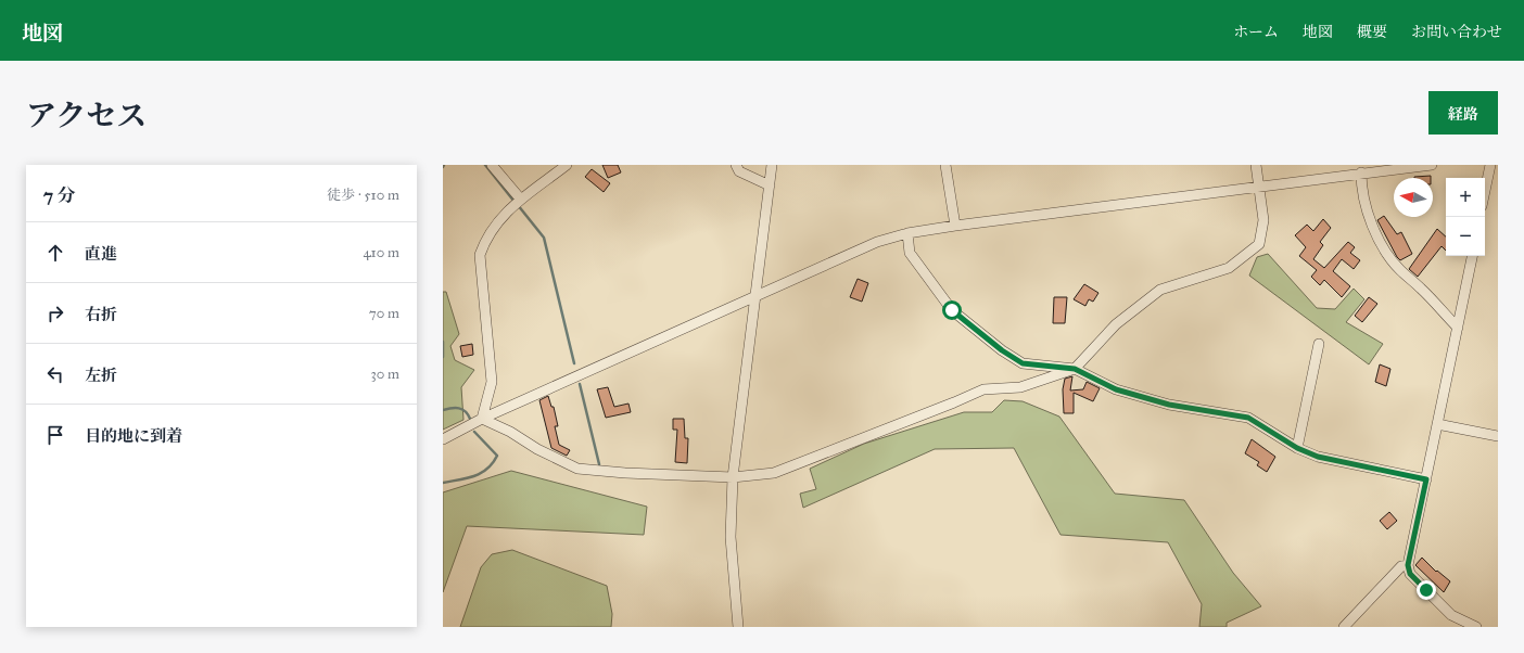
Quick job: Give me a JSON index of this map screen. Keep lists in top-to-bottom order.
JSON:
{
  "north": "left",
  "page": {
    "header": "地図",
    "nav": [
      "ホーム",
      "地図",
      "概要",
      "お問い合わせ"
    ],
    "title": "アクセス",
    "buttons": "経路",
    "heading": ["7 分", "徒歩 · 510 m"],
    "map_buttons": ["+", "−"],
    "list": [
      ["直進", "410 m"],
      ["右折", "70 m"],
      ["左折", "30 m"],
      "目的地に到着"
    ]
  }
}
